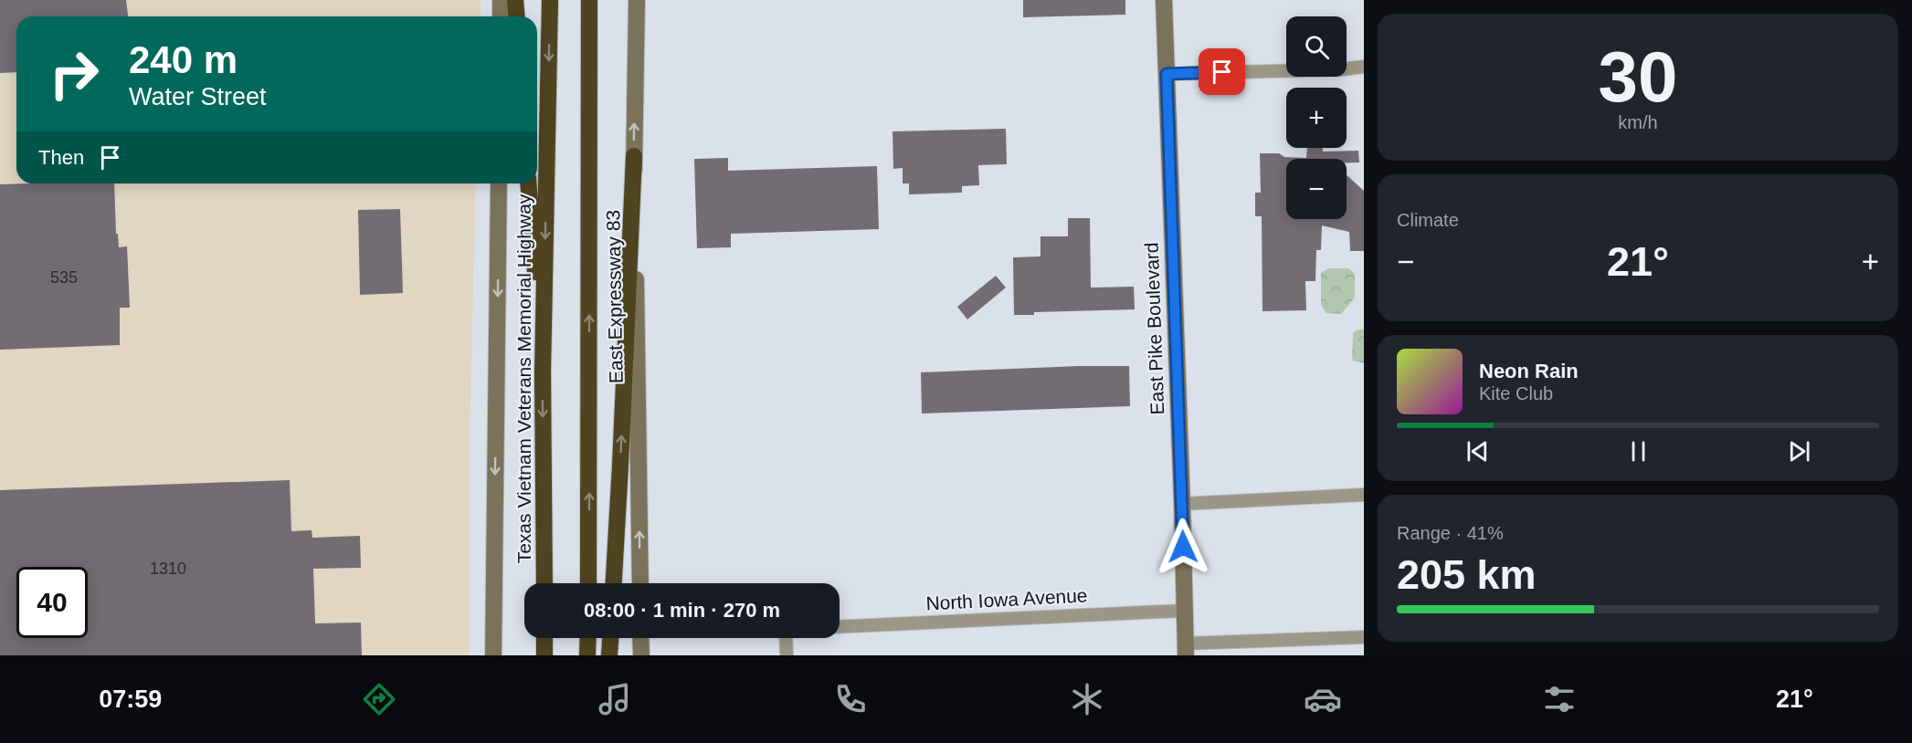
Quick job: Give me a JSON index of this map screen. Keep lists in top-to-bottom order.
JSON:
{
  "streets": {
    "highway": ["Texas Vietnam Veterans Memorial Highway"],
    "main road": ["East Expressway 83", "East Pike Boulevard"],
    "street": ["North Iowa Avenue"]
  },
  "crossings": [
    ["East Pike Boulevard", "North Iowa Avenue"]
  ],
  "house_numbers": ["535", "1310"],
  "page": {
    "tile": [
      ["30", "km/h"],
      "Climate",
      ["Range · 41%", "205 km"]
    ],
    "map_buttons": ["+", "−"],
    "turn": ["240 m", "Water Street"],
    "then": "Then",
    "heat": ["−", "21°", "+"],
    "song": ["Neon Rain", "Kite Club"],
    "limit": "40",
    "trip": "08:00 · 1 min · 270 m",
    "tabs": ["07:59", "21°"]
  }
}
